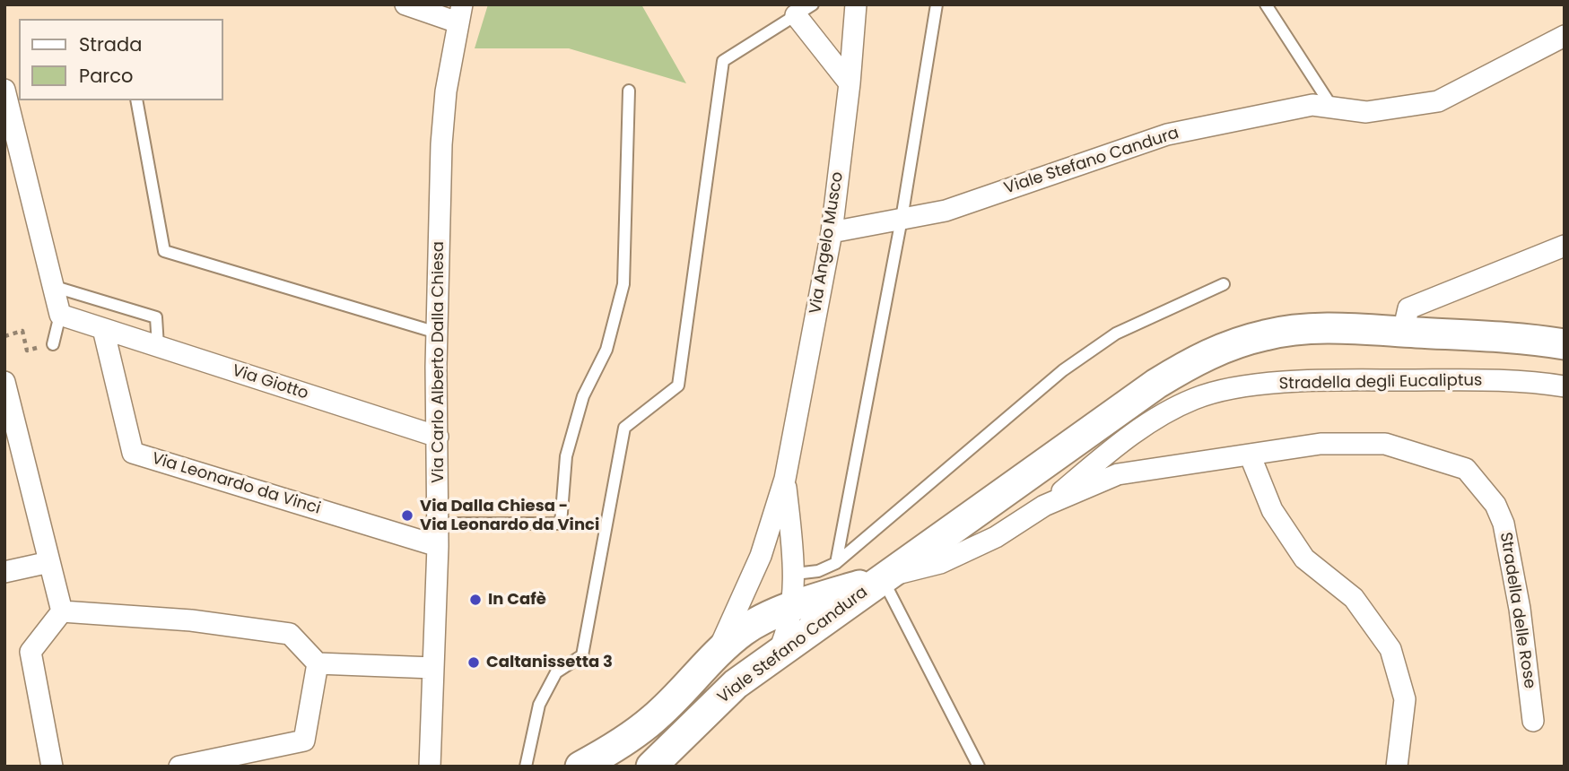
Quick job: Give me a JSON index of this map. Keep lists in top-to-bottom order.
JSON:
{
  "streets": {
    "main road": ["Viale Stefano Candura"],
    "street": [
      "Via Angelo Musco",
      "Via Carlo Alberto Dalla Chiesa",
      "Via Giotto",
      "Stradella degli Eucaliptus",
      "Via Leonardo da Vinci",
      "Stradella delle Rose"
    ]
  },
  "crossings": [
    ["Viale Stefano Candura", "Via Angelo Musco"],
    ["Via Carlo Alberto Dalla Chiesa", "Via Giotto"],
    ["Via Carlo Alberto Dalla Chiesa", "Via Leonardo da Vinci"],
    ["Via Giotto", "Via Leonardo da Vinci"],
    ["Stradella degli Eucaliptus", "Stradella delle Rose"]
  ],
  "places": ["Via Dalla Chiesa - Via Leonardo da Vinci", "In Cafè", "Caltanissetta 3"],
  "legend": ["Strada", "Parco"]
}
